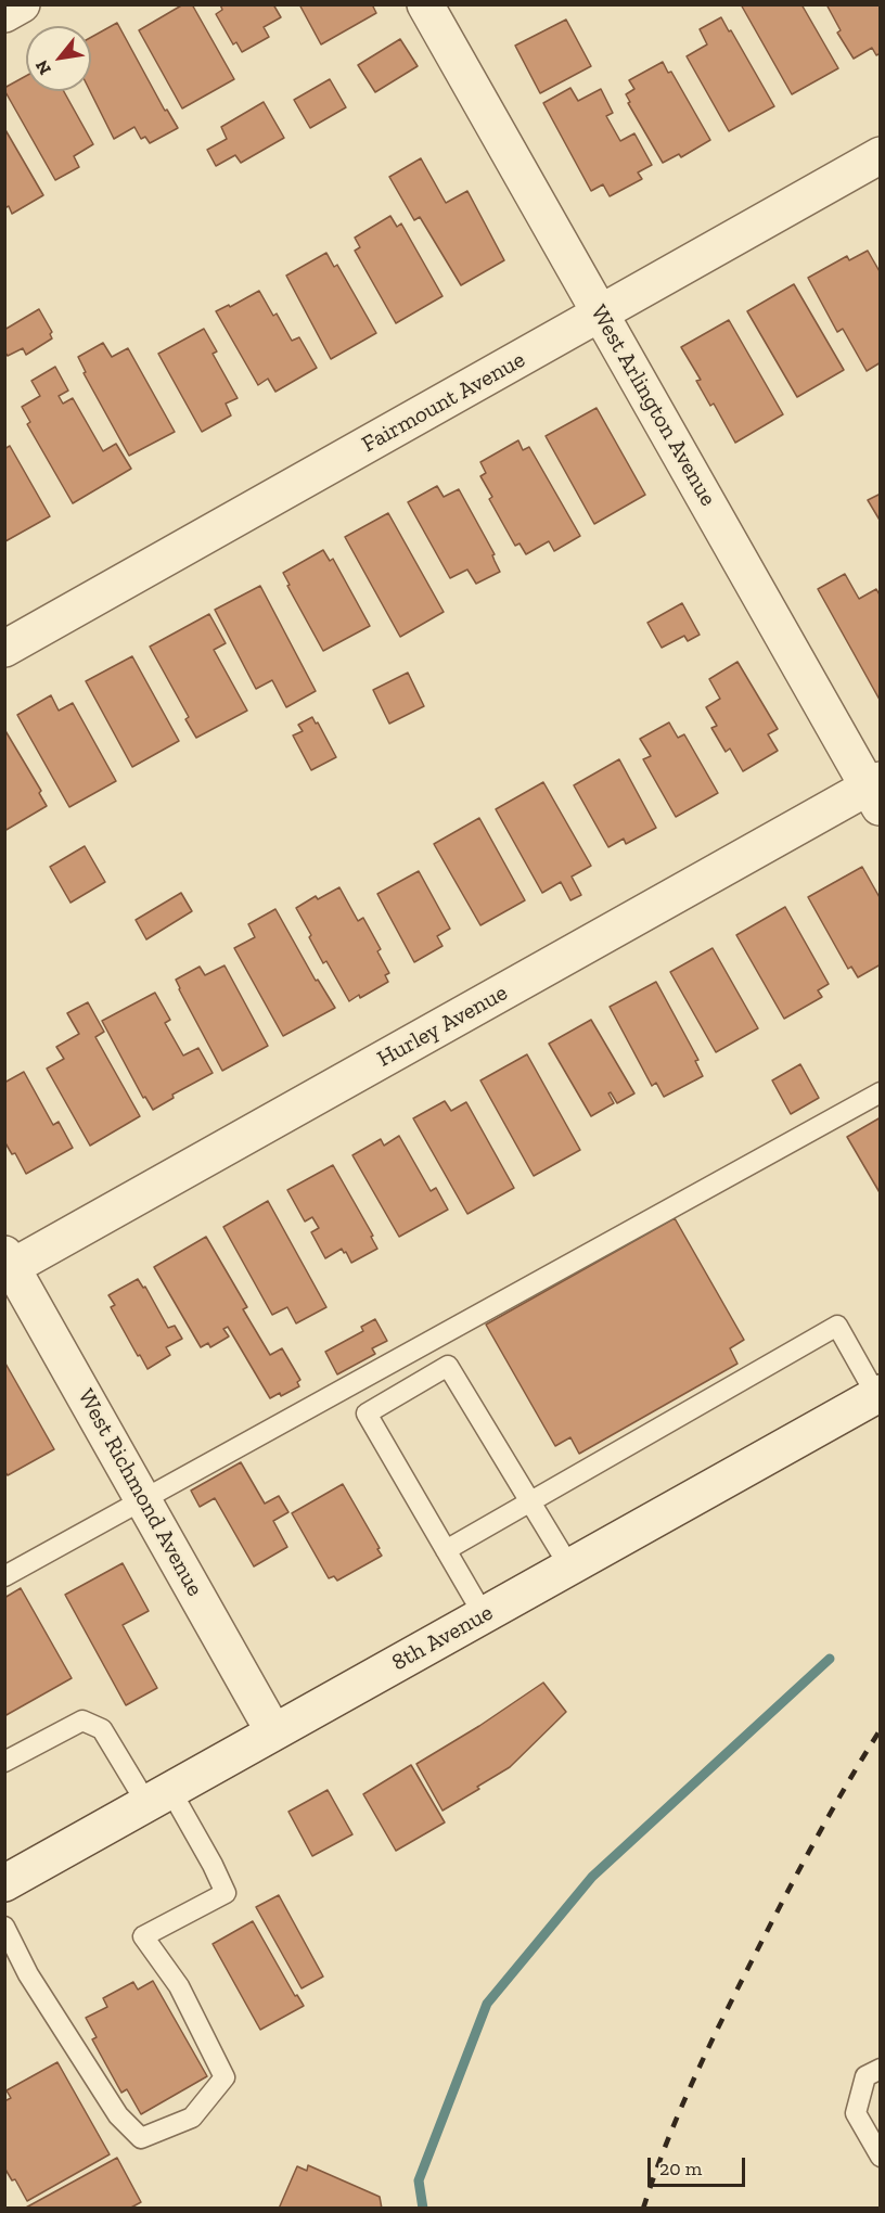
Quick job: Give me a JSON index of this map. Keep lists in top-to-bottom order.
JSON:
{
  "streets": {
    "street": [
      "Fairmount Avenue",
      "West Arlington Avenue",
      "Hurley Avenue",
      "West Richmond Avenue",
      "8th Avenue"
    ]
  },
  "crossings": [
    ["Fairmount Avenue", "West Arlington Avenue"],
    ["West Arlington Avenue", "Hurley Avenue"],
    ["Hurley Avenue", "West Richmond Avenue"],
    ["West Richmond Avenue", "8th Avenue"]
  ],
  "scale_bar": "20 m",
  "north": "bottom left"
}
